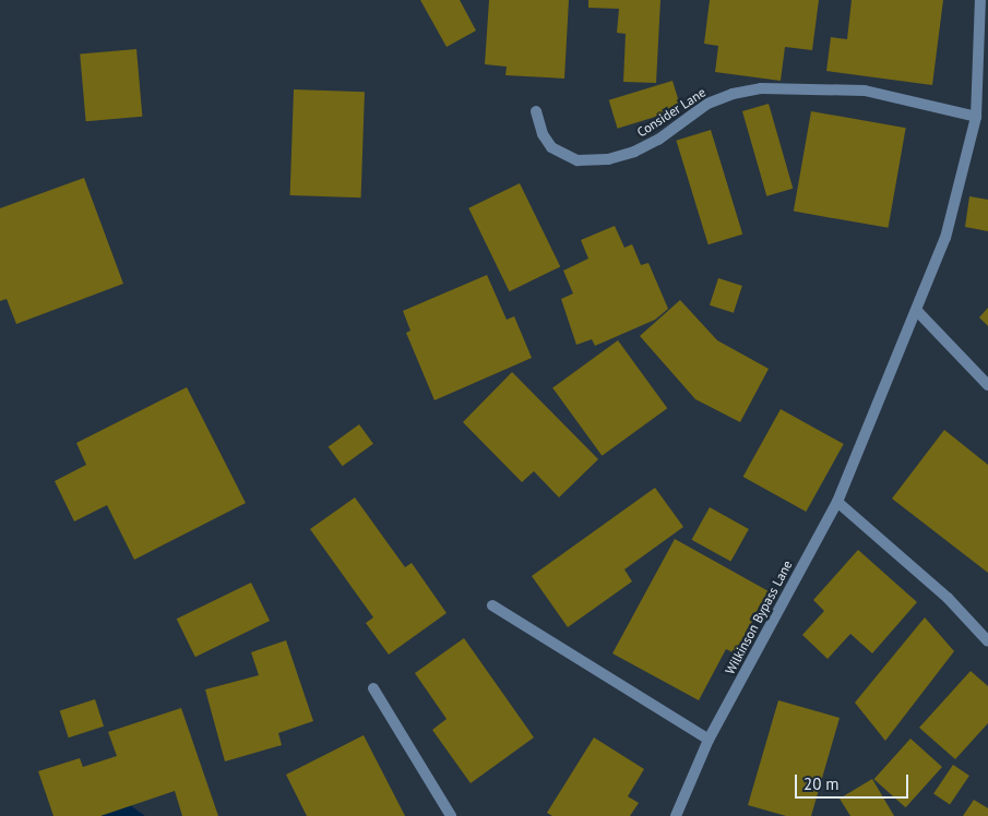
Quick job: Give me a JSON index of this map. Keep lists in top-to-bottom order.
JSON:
{
  "streets": {
    "street": ["Consider Lane", "Wilkinson Bypass Lane"]
  },
  "crossings": [
    ["Consider Lane", "Wilkinson Bypass Lane"]
  ],
  "scale_bar": "20 m"
}
